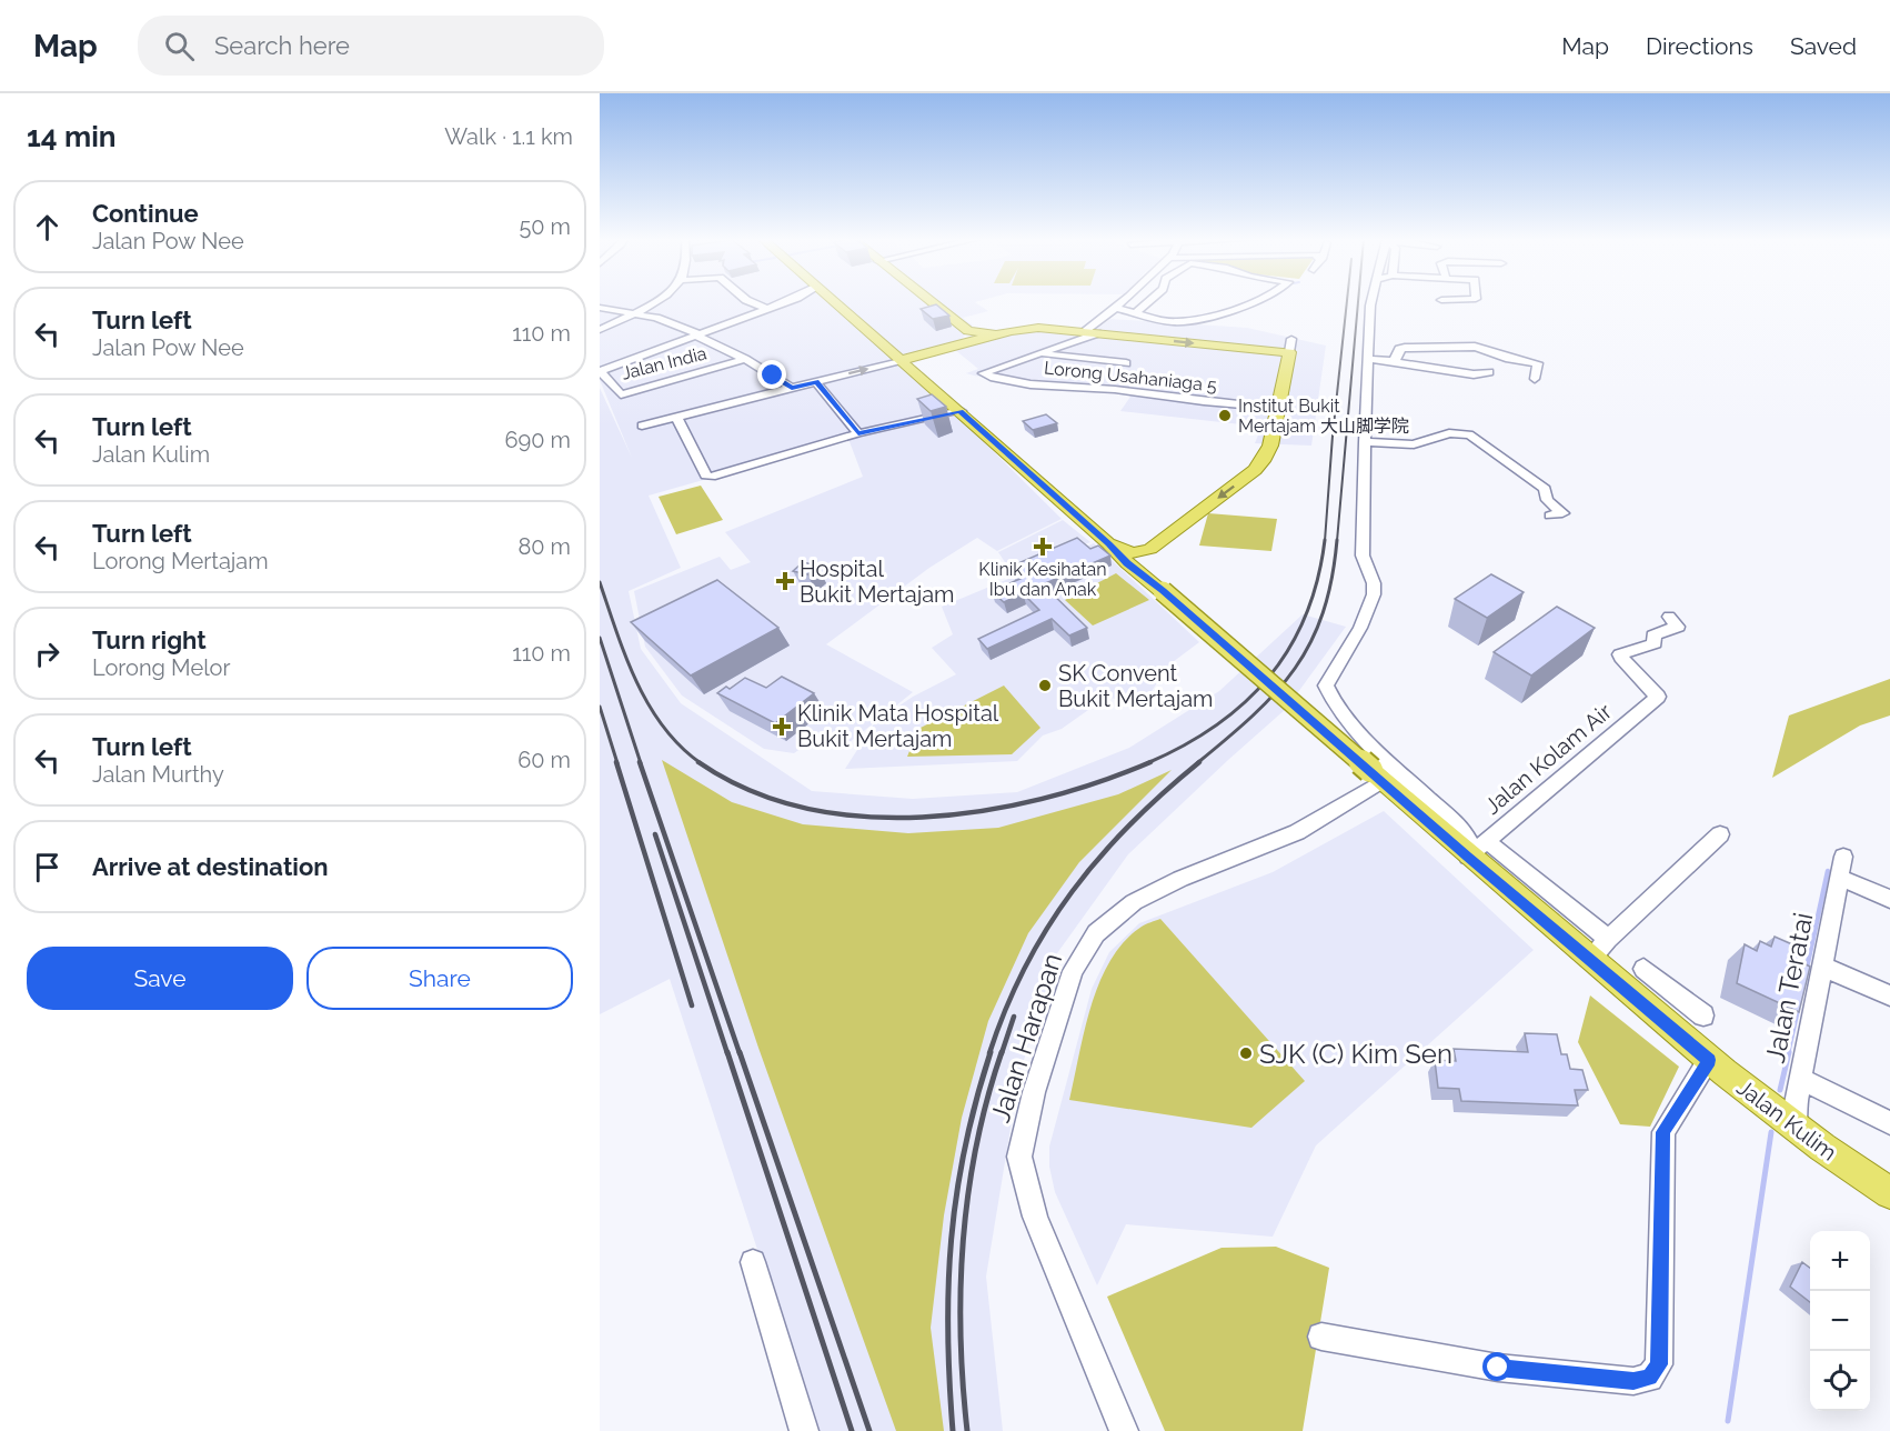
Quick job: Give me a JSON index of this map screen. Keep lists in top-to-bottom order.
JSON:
{
  "streets": {
    "main road": ["Jalan Kulim"],
    "street": [
      "Jalan India",
      "Lorong Usahaniaga 5",
      "Jalan Kolam Air",
      "Jalan Teratai",
      "Jalan Harapan"
    ]
  },
  "crossings": [
    ["Jalan Kolam Air", "Jalan Kulim"],
    ["Jalan Teratai", "Jalan Kulim"],
    ["Jalan Harapan", "Jalan Kulim"]
  ],
  "places": {
    "other": ["Institut Bukit Mertajam 大山脚学院", "SK Convent Bukit Mertajam", "SJK (C) Kim Sen"],
    "health": ["Klinik Kesihatan Ibu dan Anak", "Hospital Bukit Mertajam", "Klinik Mata Hospital Bukit Mertajam"]
  },
  "page": {
    "header": "Map",
    "search": "Search here",
    "nav": ["Map", "Directions", "Saved"],
    "heading": ["14 min", "Walk · 1.1 km"],
    "list": [
      ["Continue", "Jalan Pow Nee", "50 m"],
      ["Turn left", "Jalan Pow Nee", "110 m"],
      ["Turn left", "Jalan Kulim", "690 m"],
      ["Turn left", "Lorong Mertajam", "80 m"],
      ["Turn right", "Lorong Melor", "110 m"],
      ["Turn left", "Jalan Murthy", "60 m"],
      "Arrive at destination"
    ],
    "buttons": ["Save", "Share"],
    "map_buttons": ["+", "−"]
  }
}
